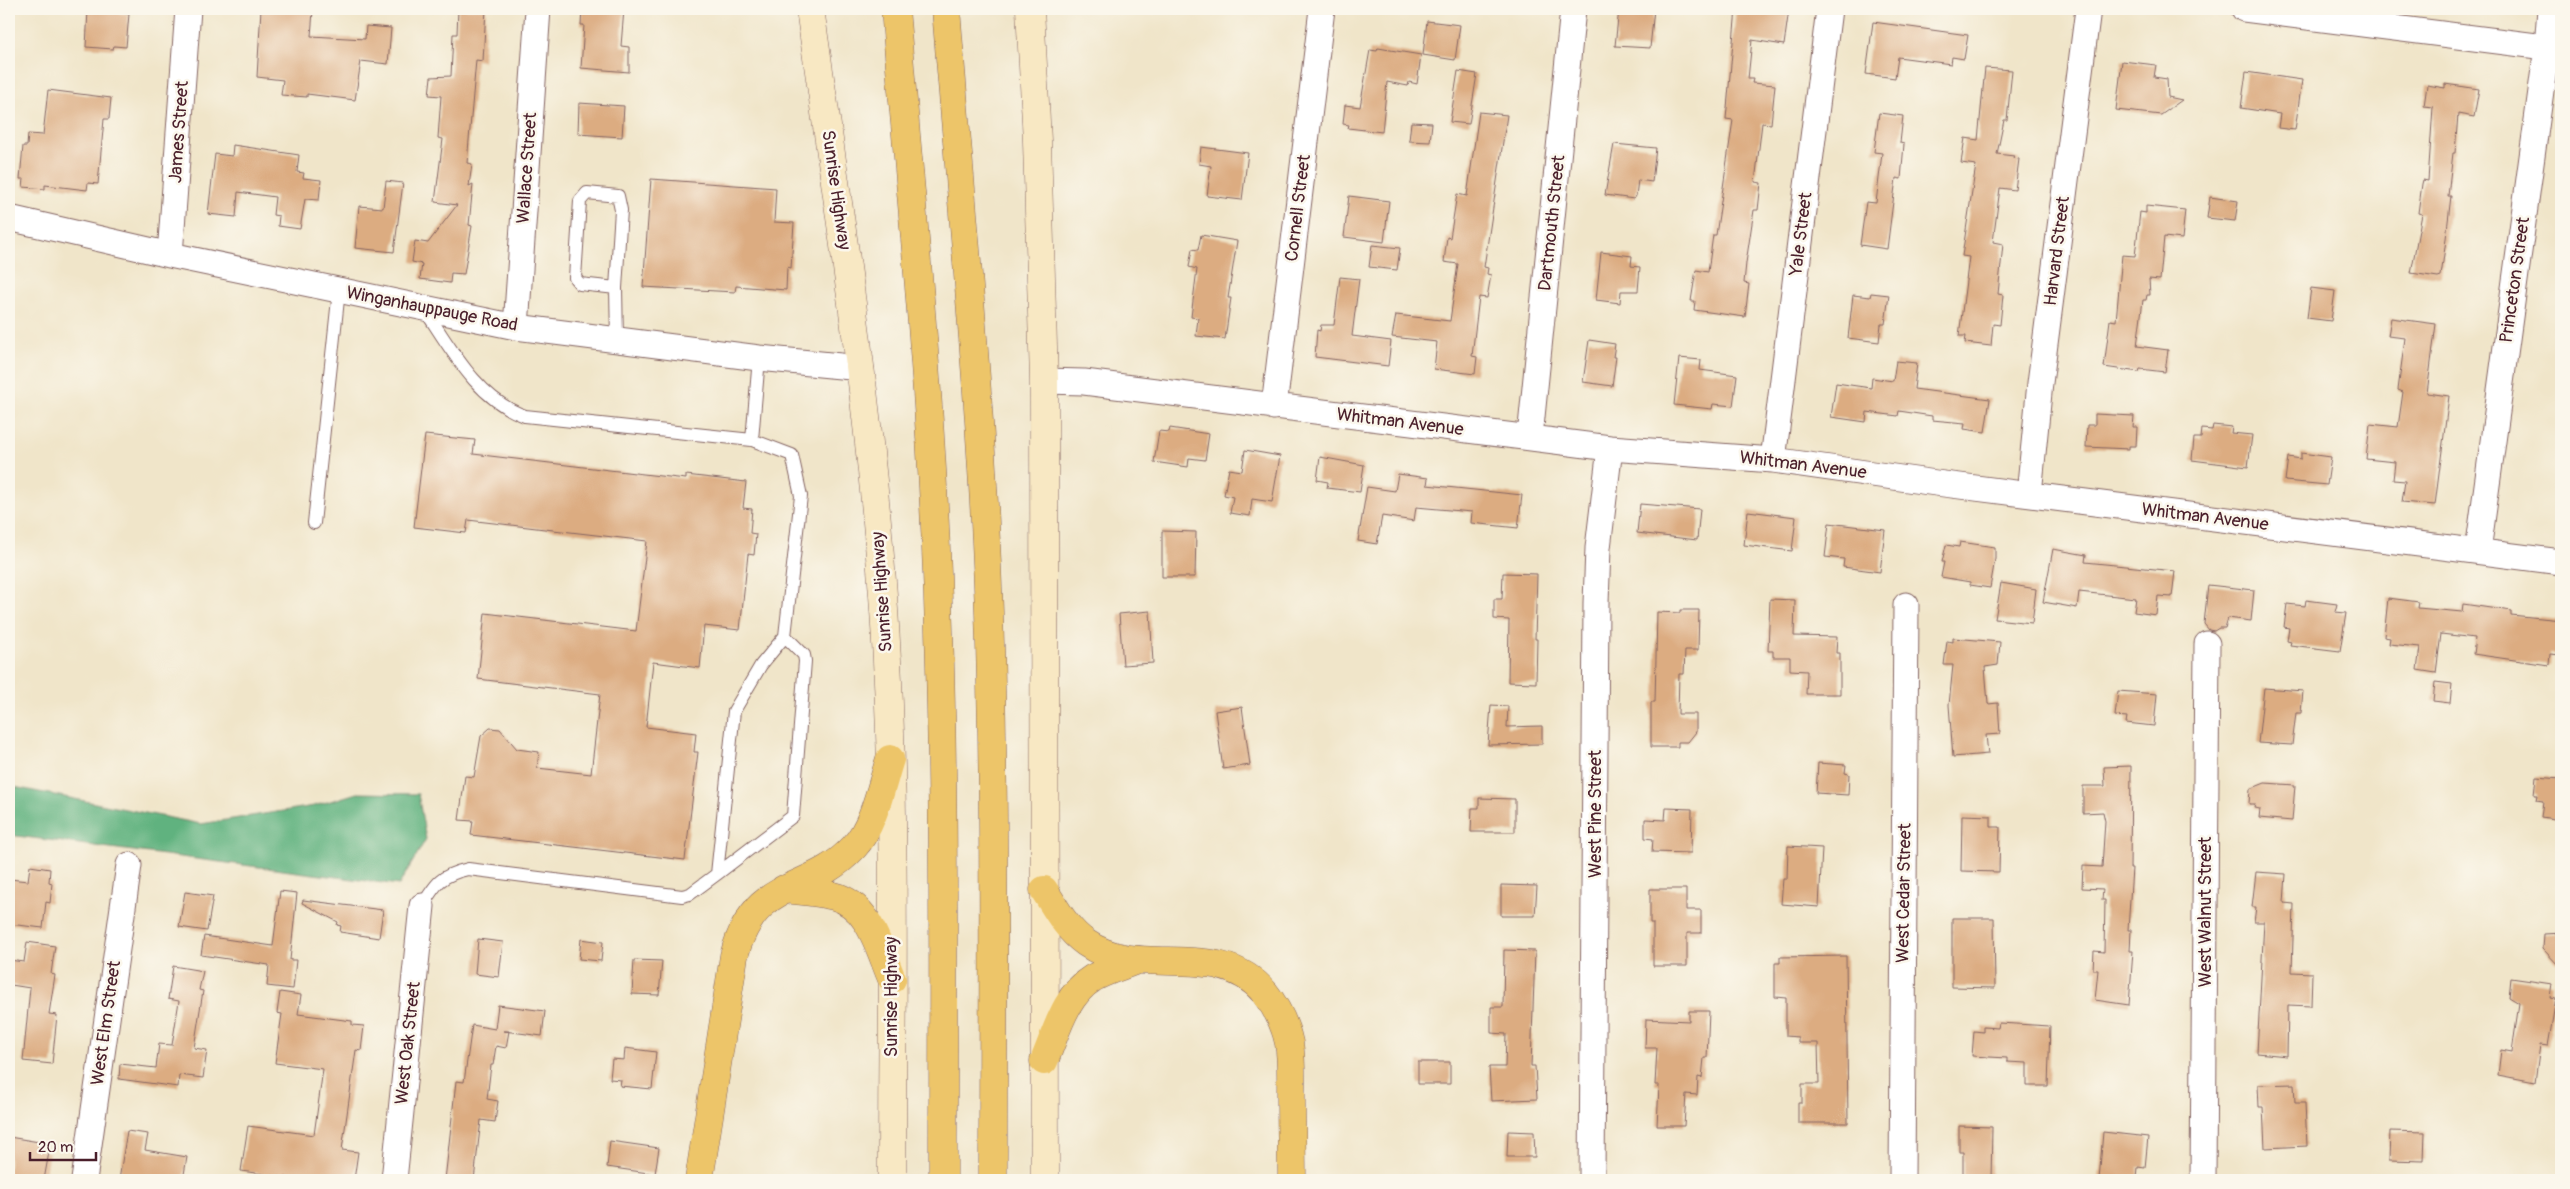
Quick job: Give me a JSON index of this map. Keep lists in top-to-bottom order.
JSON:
{
  "streets": {
    "main road": ["Sunrise Highway"],
    "street": [
      "James Street",
      "Wallace Street",
      "Cornell Street",
      "Dartmouth Street",
      "Yale Street",
      "Harvard Street",
      "Princeton Street",
      "Winganhauppauge Road",
      "Whitman Avenue",
      "West Pine Street",
      "West Cedar Street",
      "West Walnut Street",
      "West Elm Street",
      "West Oak Street"
    ]
  },
  "crossings": [
    ["James Street", "Winganhauppauge Road"],
    ["Wallace Street", "Winganhauppauge Road"],
    ["Sunrise Highway", "Winganhauppauge Road"],
    ["Cornell Street", "Whitman Avenue"],
    ["Dartmouth Street", "Whitman Avenue"],
    ["Yale Street", "Whitman Avenue"],
    ["Harvard Street", "Whitman Avenue"],
    ["Princeton Street", "Whitman Avenue"],
    ["Whitman Avenue", "West Pine Street"]
  ],
  "scale_bar": "20 m"
}
